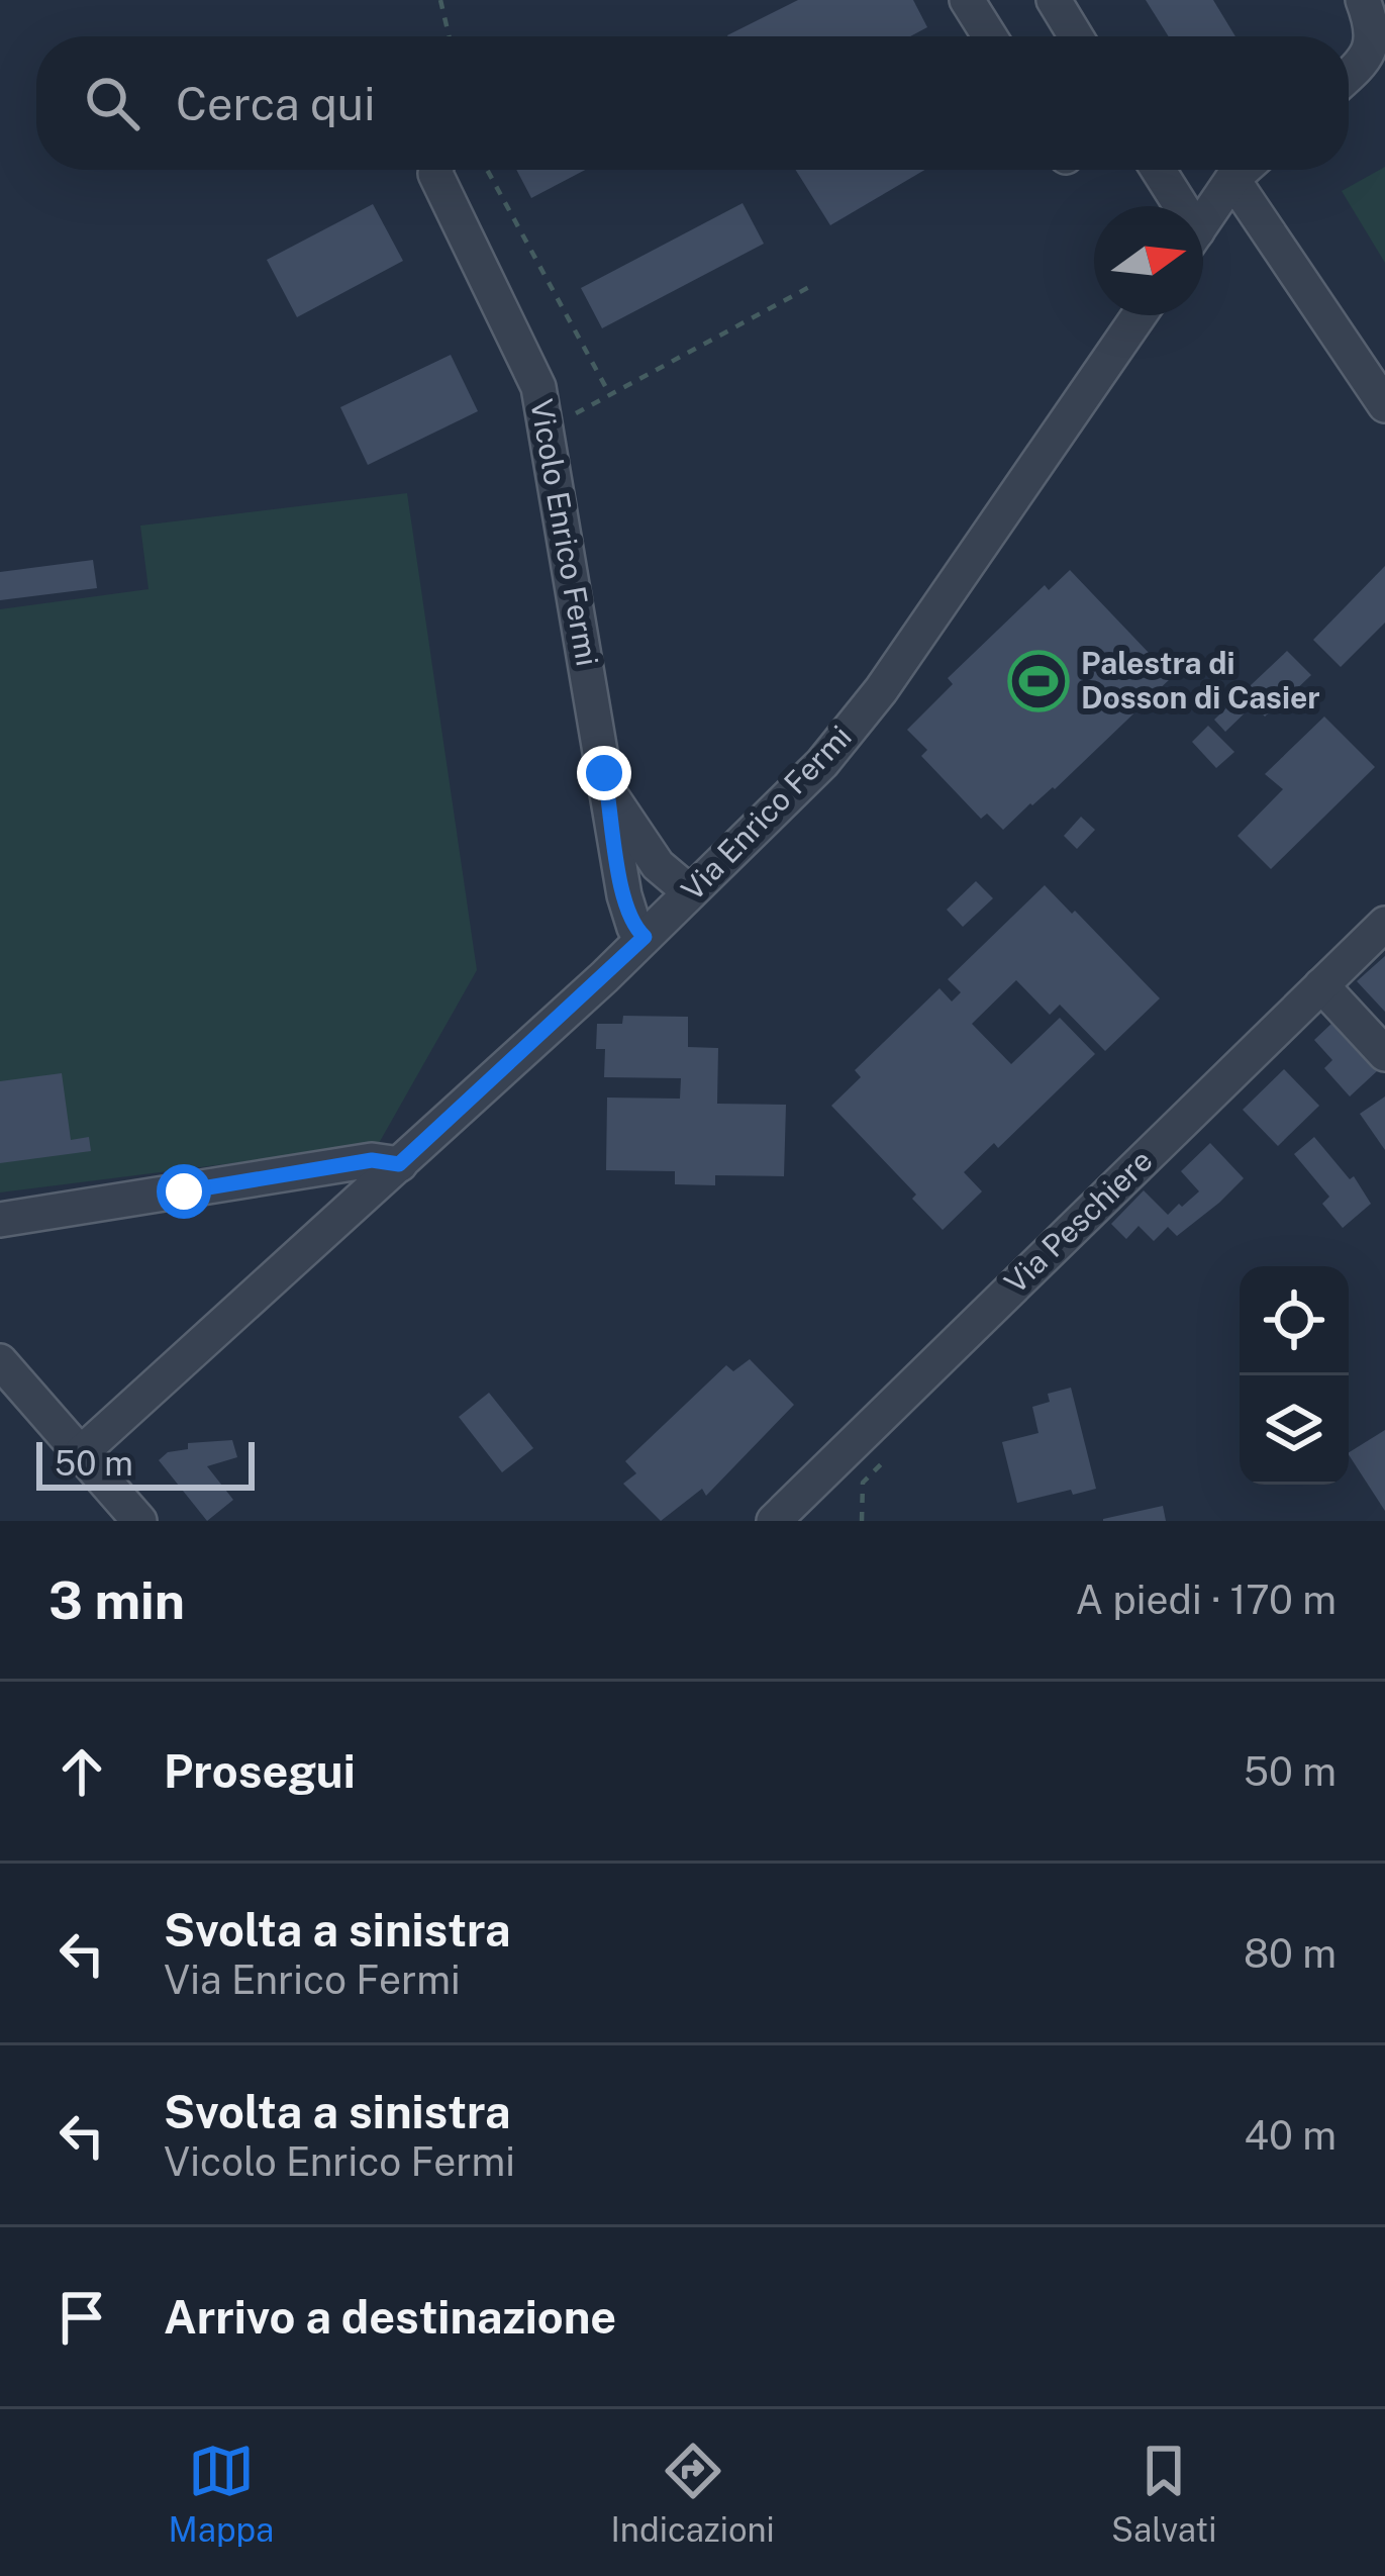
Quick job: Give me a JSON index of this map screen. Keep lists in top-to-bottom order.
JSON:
{
  "streets": {
    "street": ["Vicolo Enrico Fermi", "Via Enrico Fermi", "Via Peschiere"]
  },
  "crossings": [
    ["Vicolo Enrico Fermi", "Via Enrico Fermi"]
  ],
  "places": {
    "sports": ["Palestra di Dosson di Casier"]
  },
  "scale_bar": "50 m",
  "north": "right",
  "page": {
    "search": "Cerca qui",
    "scale": "50 m",
    "heading": ["3 min", "A piedi · 170 m"],
    "list": [
      ["Prosegui", "50 m"],
      ["Svolta a sinistra", "Via Enrico Fermi", "80 m"],
      ["Svolta a sinistra", "Vicolo Enrico Fermi", "40 m"],
      "Arrivo a destinazione"
    ],
    "nav": ["Mappa", "Indicazioni", "Salvati"]
  }
}
